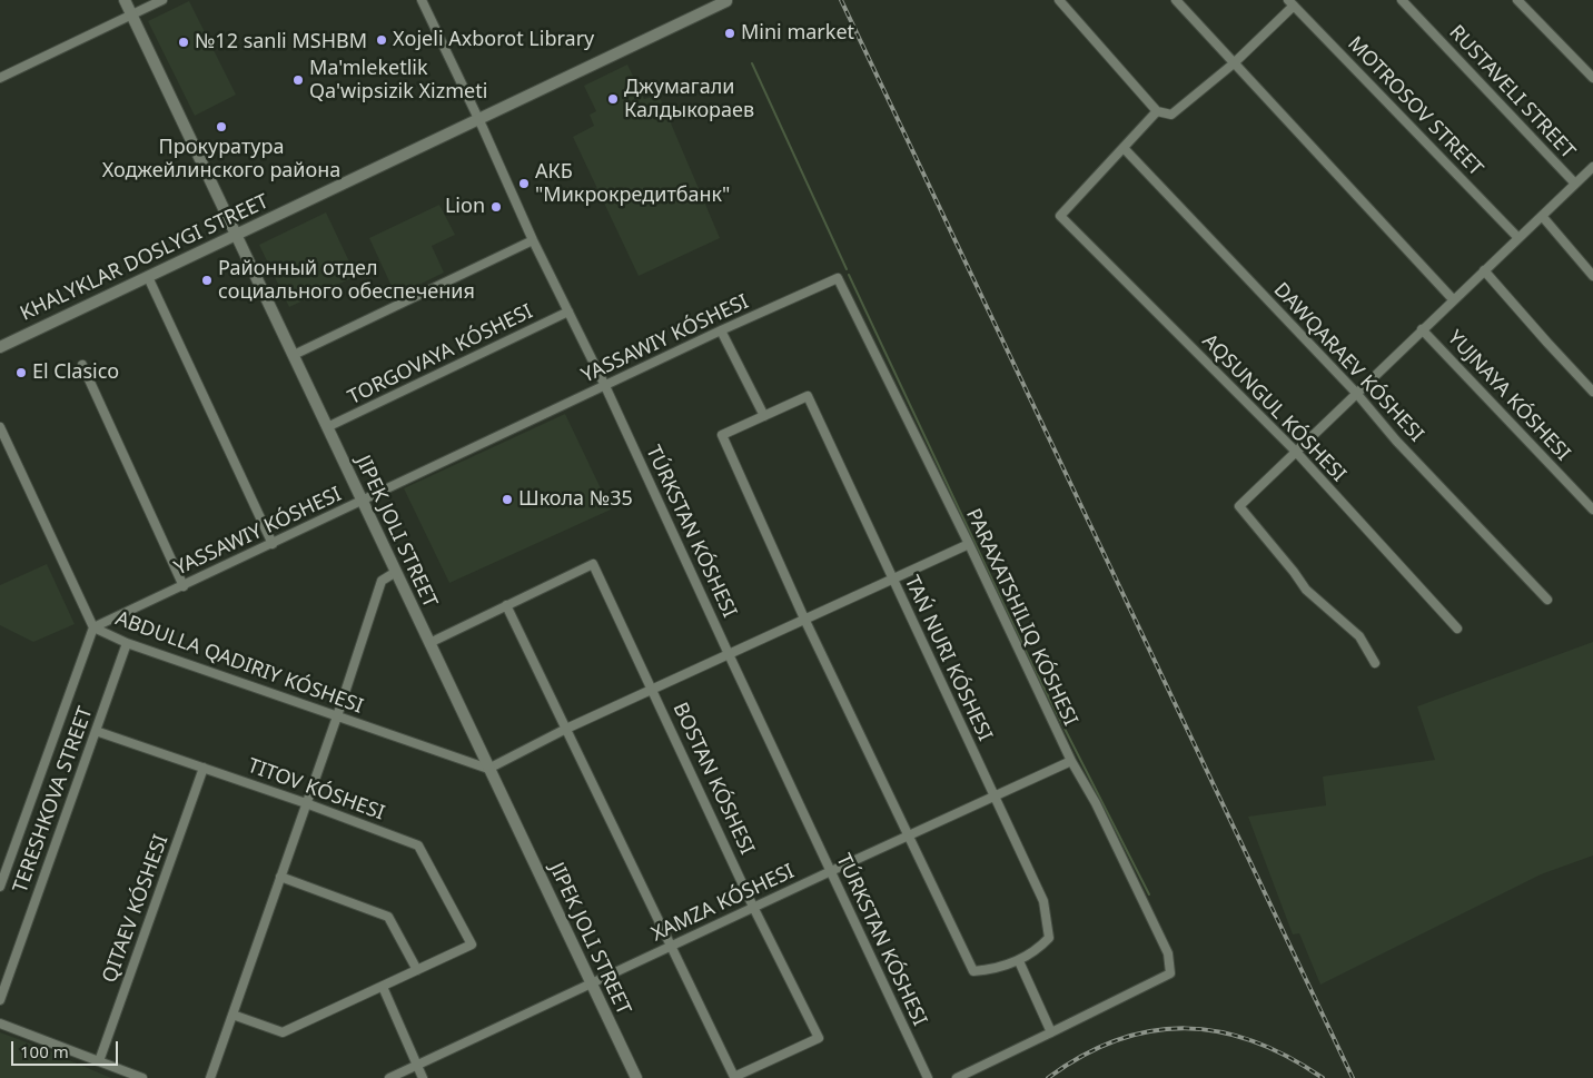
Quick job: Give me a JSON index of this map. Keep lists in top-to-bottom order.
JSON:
{
  "streets": {
    "street": [
      "RUSTAVELI STREET",
      "MOTROSOV STREET",
      "KHALYKLAR DOSLYGI STREET",
      "YASSAWIY KÓSHESI",
      "TORGOVAYA KÓSHESI",
      "DAWQARAEV KÓSHESI",
      "YUJNAYA KÓSHESI",
      "AQSUNGUL KÓSHESI",
      "JIPEK JOLI STREET",
      "TÚRKSTAN KÓSHESI",
      "BOSTAN KÓSHESI",
      "TITOV KÓSHESI",
      "TERESHKOVA STREET",
      "XAMZA KÓSHESI",
      "QITAEV KÓSHESI"
    ]
  },
  "crossings": [
    ["KHALYKLAR DOSLYGI STREET", "JIPEK JOLI STREET"],
    ["KHALYKLAR DOSLYGI STREET", "TÚRKSTAN KÓSHESI"],
    ["YASSAWIY KÓSHESI", "JIPEK JOLI STREET"],
    ["YASSAWIY KÓSHESI", "TÚRKSTAN KÓSHESI"],
    ["TORGOVAYA KÓSHESI", "JIPEK JOLI STREET"],
    ["TORGOVAYA KÓSHESI", "TÚRKSTAN KÓSHESI"],
    ["DAWQARAEV KÓSHESI", "AQSUNGUL KÓSHESI"],
    ["JIPEK JOLI STREET", "XAMZA KÓSHESI"],
    ["TÚRKSTAN KÓSHESI", "XAMZA KÓSHESI"],
    ["BOSTAN KÓSHESI", "XAMZA KÓSHESI"],
    ["TITOV KÓSHESI", "TERESHKOVA STREET"],
    ["TITOV KÓSHESI", "QITAEV KÓSHESI"]
  ],
  "places": [
    "Mini market",
    "Xojeli Axborot Library",
    "№12 sanli MSHBM",
    "Ma'mleketlik Qa'wipsizik Xizmeti",
    "Джумагали Калдыкораев",
    "Прокуратура Ходжейлинского района",
    "АКБ \"Микрокредитбанк\"",
    "Lion",
    "Районный отдел социального обеспечения",
    "El Clasico",
    "Школа №35"
  ],
  "scale_bar": "100 m"
}
